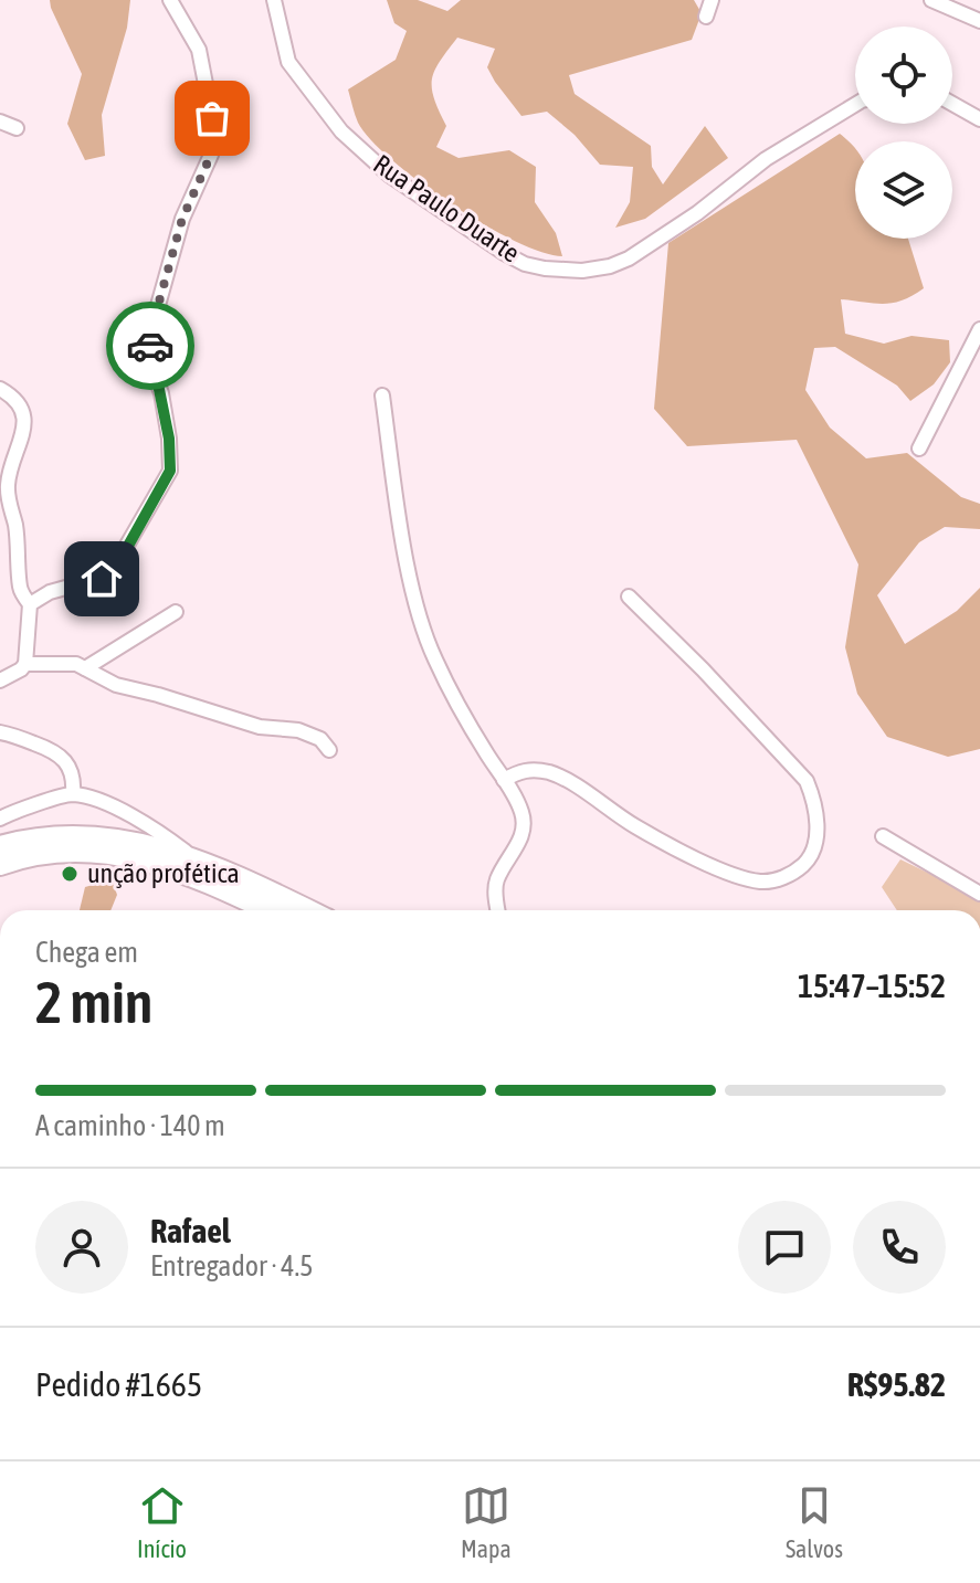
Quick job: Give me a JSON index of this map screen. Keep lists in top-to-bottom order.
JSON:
{
  "streets": {
    "street": ["Rua Paulo Duarte"]
  },
  "places": ["unção profética"],
  "page": {
    "heading": ["2 min", "Chega em", "15:47–15:52"],
    "panel": [
      "Rafael",
      "Entregador · 4.5",
      "Pedido #1665",
      "R$95.82"
    ],
    "bar": "A caminho · 140 m",
    "tabs": ["Início", "Mapa", "Salvos"]
  }
}
